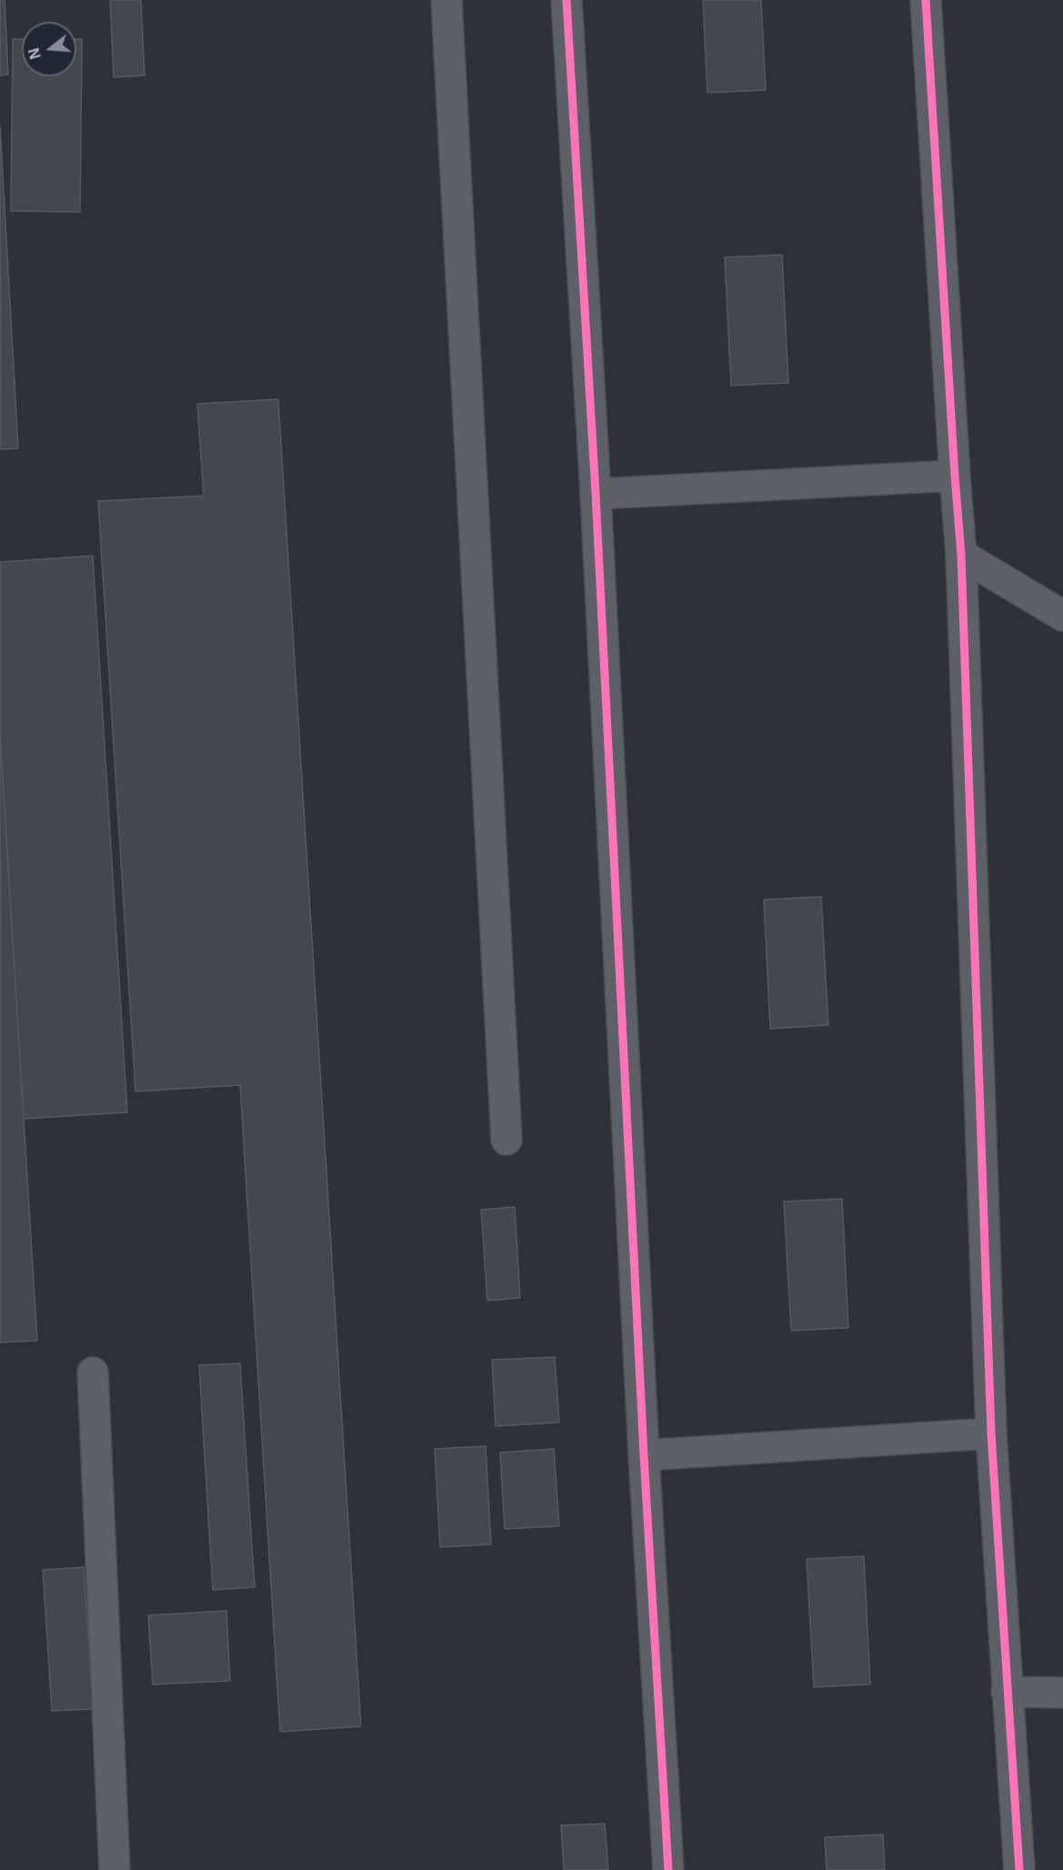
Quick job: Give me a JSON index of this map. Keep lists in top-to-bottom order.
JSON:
{
  "north": "left"
}
